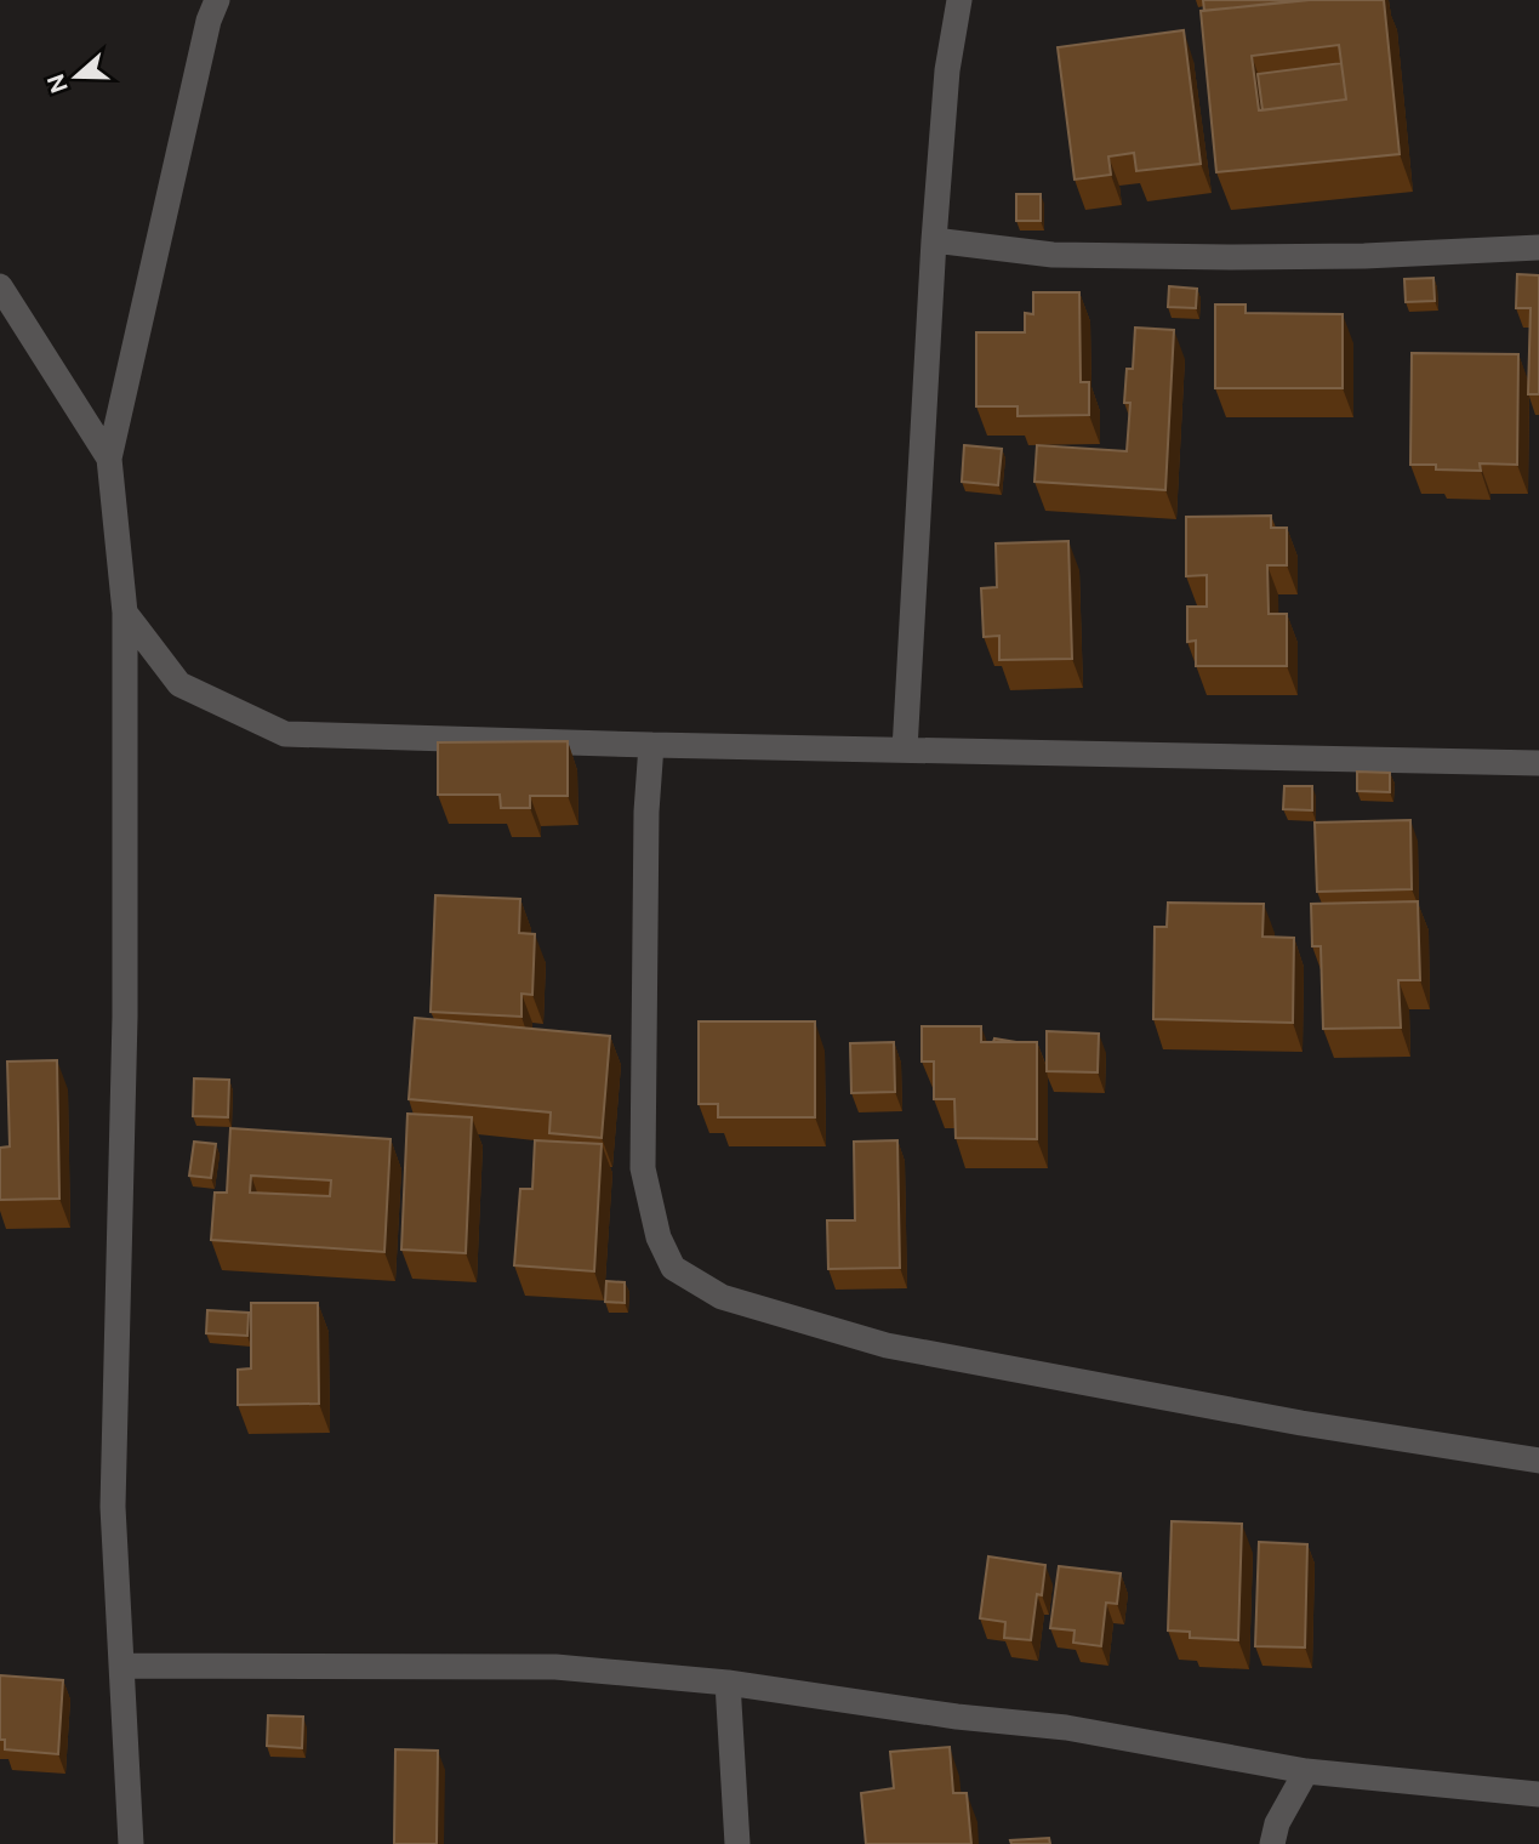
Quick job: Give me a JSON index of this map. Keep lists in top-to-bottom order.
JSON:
{
  "north": "left"
}
